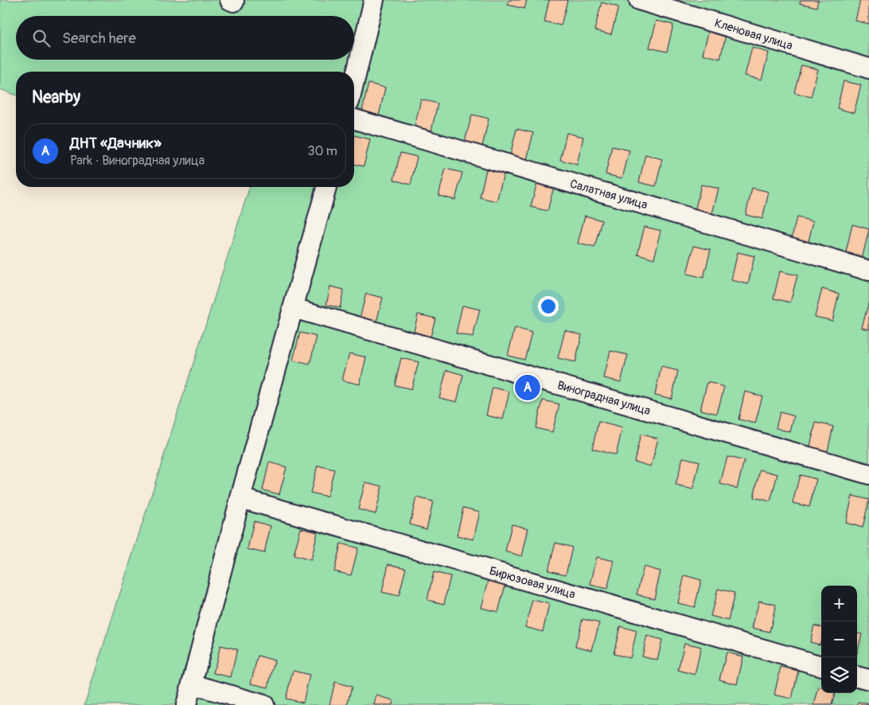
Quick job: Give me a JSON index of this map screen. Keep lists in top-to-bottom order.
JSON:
{
  "streets": {
    "street": [
      "Кленовая улица",
      "Салатная улица",
      "Виноградная улица",
      "Бирюзовая улица"
    ]
  },
  "page": {
    "search": "Search here",
    "heading": "Nearby",
    "list": [
      {
        "mark": "A",
        "name": "ДНТ «Дачник»",
        "note": "Park · Виноградная улица",
        "value": "30 m"
      }
    ],
    "pins": "A",
    "map_buttons": ["+", "−"]
  }
}
